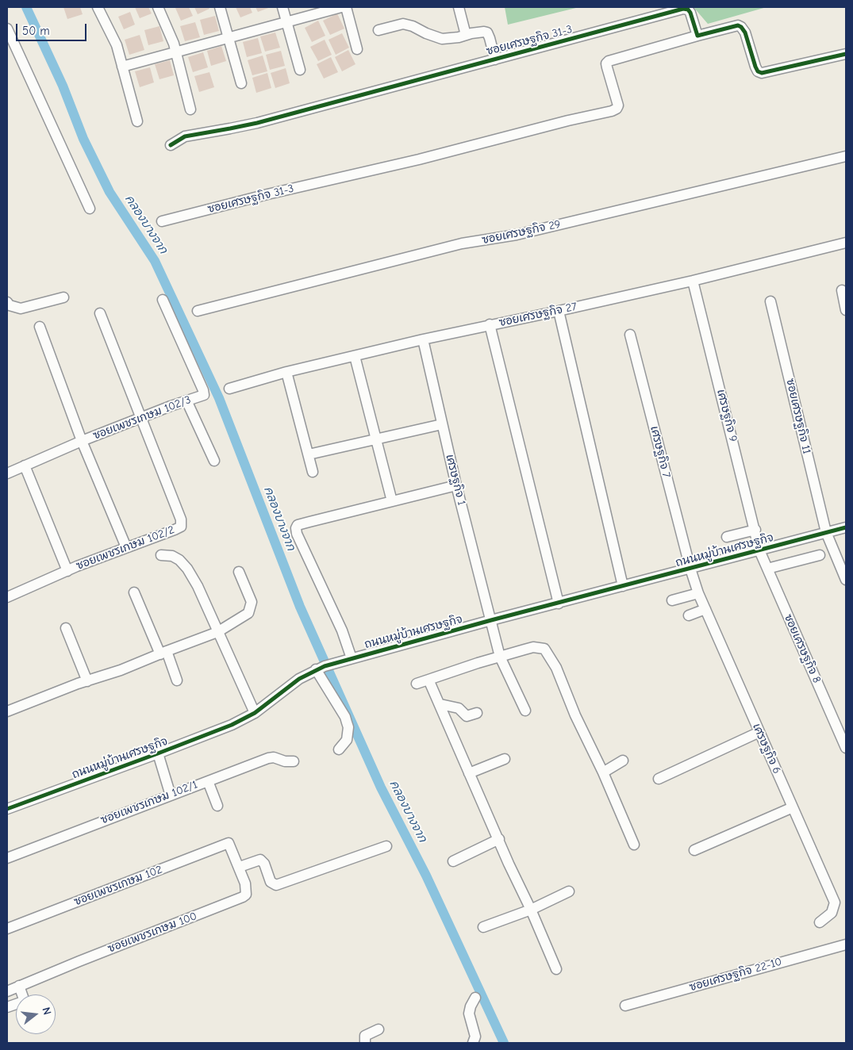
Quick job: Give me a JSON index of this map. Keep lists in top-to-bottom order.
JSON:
{
  "streets": {
    "street": [
      "ซอยเศรษฐกิจ 31-3",
      "ซอยเศรษฐกิจ 29",
      "ซอยเศรษฐกิจ 27",
      "เศรษฐกิจ 9",
      "ซอยเศรษฐกิจ 11",
      "ซอยเพชรเกษม 102/3",
      "เศรษฐกิจ 7",
      "เศรษฐกิจ 1",
      "ซอยเพชรเกษม 102/2",
      "ถนนหมู่บ้านเศรษฐกิจ",
      "ซอยเศรษฐกิจ 8",
      "เศรษฐกิจ 6",
      "ซอยเพชรเกษม 102/1",
      "ซอยเพชรเกษม 102",
      "ซอยเพชรเกษม 100",
      "ซอยเศรษฐกิจ 22-10"
    ]
  },
  "crossings": [
    ["ซอยเศรษฐกิจ 27", "เศรษฐกิจ 9"],
    ["ซอยเศรษฐกิจ 27", "เศรษฐกิจ 1"],
    ["เศรษฐกิจ 9", "ถนนหมู่บ้านเศรษฐกิจ"],
    ["เศรษฐกิจ 9", "ซอยเศรษฐกิจ 8"],
    ["ซอยเศรษฐกิจ 11", "ถนนหมู่บ้านเศรษฐกิจ"],
    ["ซอยเพชรเกษม 102/3", "ซอยเพชรเกษม 102/2"],
    ["เศรษฐกิจ 7", "ถนนหมู่บ้านเศรษฐกิจ"],
    ["เศรษฐกิจ 7", "เศรษฐกิจ 6"],
    ["เศรษฐกิจ 1", "ถนนหมู่บ้านเศรษฐกิจ"],
    ["ถนนหมู่บ้านเศรษฐกิจ", "ซอยเศรษฐกิจ 8"],
    ["ถนนหมู่บ้านเศรษฐกิจ", "เศรษฐกิจ 6"],
    ["ซอยเพชรเกษม 102", "ซอยเพชรเกษม 100"]
  ],
  "water": ["คลองบางจาก"],
  "scale_bar": "50 m",
  "north": "right"
}
